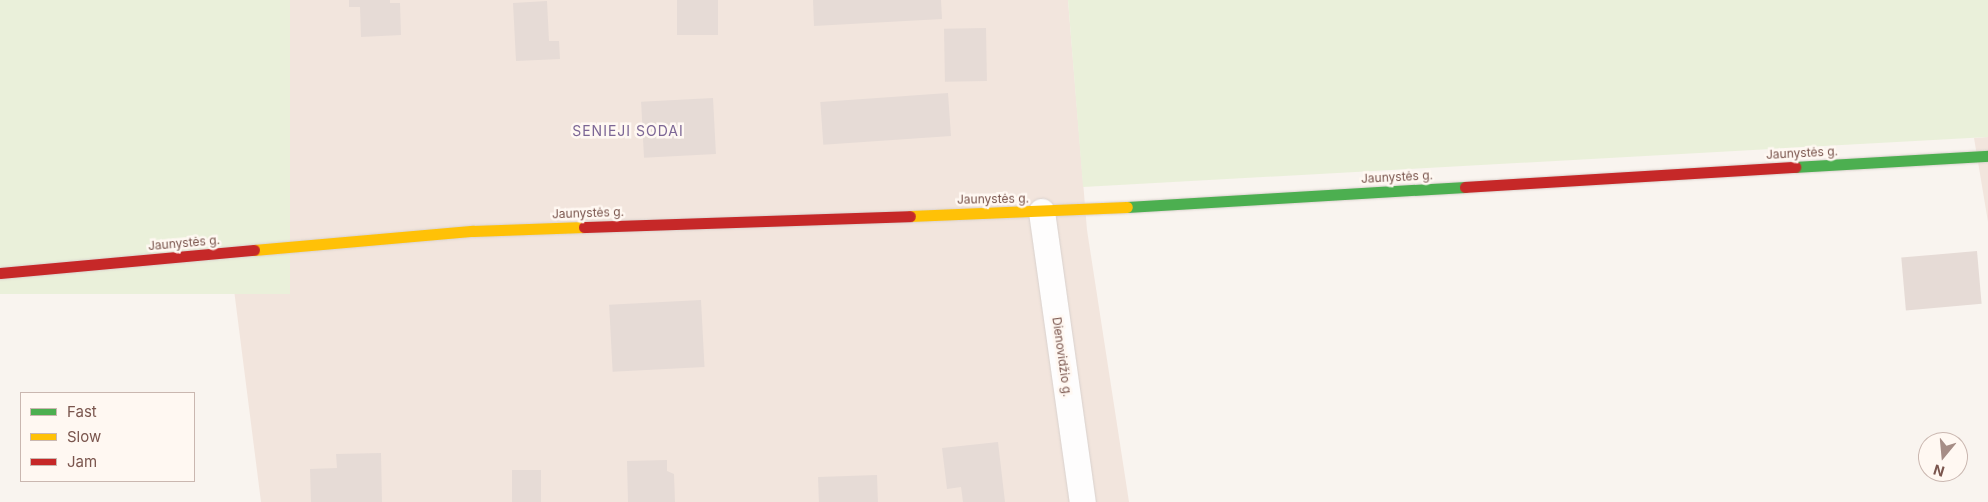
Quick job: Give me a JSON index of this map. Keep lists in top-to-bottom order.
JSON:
{
  "streets": {
    "street": ["Jaunystės g.", "Dienovidžio g."]
  },
  "crossings": [
    ["Jaunystės g.", "Dienovidžio g."]
  ],
  "districts": ["SENIEJI SODAI"],
  "legend": ["Fast", "Slow", "Jam"],
  "north": "bottom"
}
